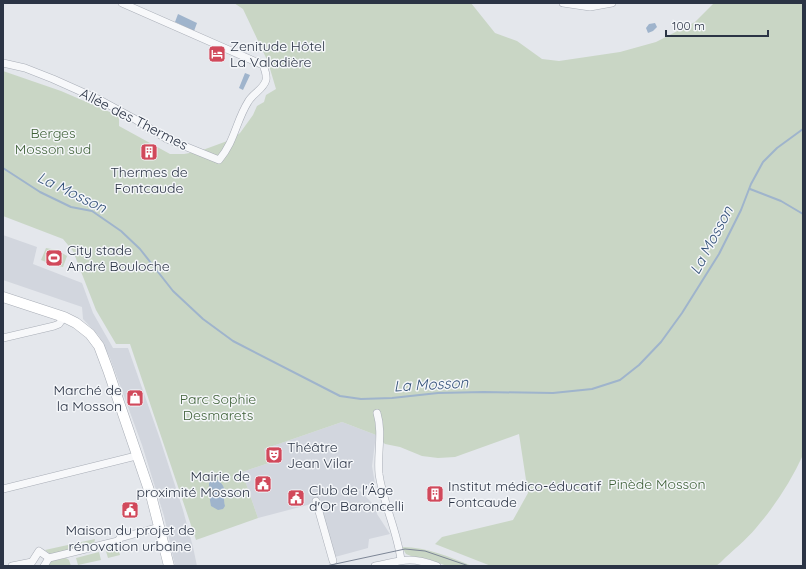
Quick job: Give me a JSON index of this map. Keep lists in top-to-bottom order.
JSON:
{
  "streets": {
    "street": ["Allée des Thermes"]
  },
  "water": ["La Mosson"],
  "parks": ["Berges Mosson sud", "Parc Sophie Desmarets", "Pinède Mosson"],
  "places": {
    "hotel": ["Zenitude Hôtel La Valadière"],
    "building": ["Thermes de Fontcaude", "Institut médico-éducatif Fontcaude"],
    "sports": ["City stade André Bouloche"],
    "shop": ["Marché de la Mosson"],
    "theatre": ["Théâtre Jean Vilar"],
    "public building": ["Mairie de proximité Mosson", "Club de l'Âge d'Or Baroncelli", "Maison du projet de rénovation urbaine"]
  },
  "scale_bar": "100 m"
}
